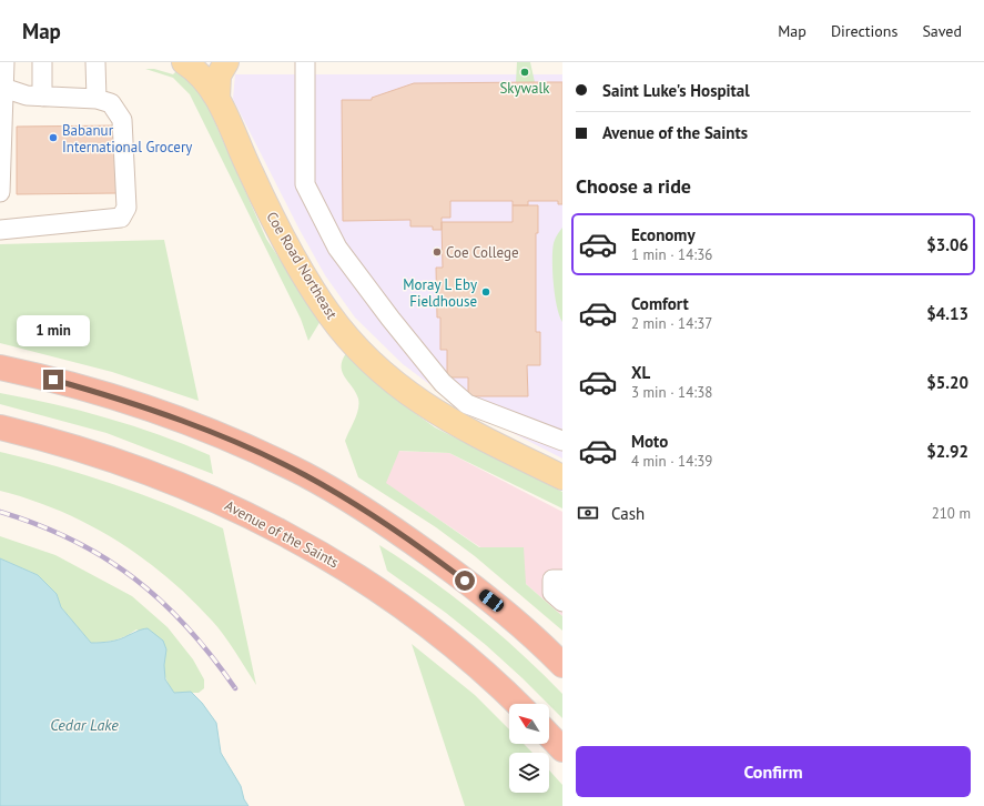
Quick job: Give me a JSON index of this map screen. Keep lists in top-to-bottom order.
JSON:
{
  "streets": {
    "highway": ["Avenue of the Saints"],
    "main road": ["Coe Road Northeast"]
  },
  "water": ["Cedar Lake"],
  "places": [
    "Skywalk",
    "Babanur International Grocery",
    "Coe College",
    "Moray L Eby Fieldhouse"
  ],
  "north": "top left",
  "page": {
    "header": "Map",
    "nav": ["Map", "Directions", "Saved"],
    "banner": ["Saint Luke's Hospital", "Avenue of the Saints"],
    "heading": "Choose a ride",
    "list": [
      {
        "name": "Economy",
        "note": "1 min · 14:36",
        "value": "$3.06"
      },
      {
        "name": "Comfort",
        "note": "2 min · 14:37",
        "value": "$4.13"
      },
      {
        "name": "XL",
        "note": "3 min · 14:38",
        "value": "$5.20"
      },
      {
        "name": "Moto",
        "note": "4 min · 14:39",
        "value": "$2.92"
      }
    ],
    "bubble": "1 min",
    "pay": ["Cash", "210 m"],
    "buttons": "Confirm"
  }
}
